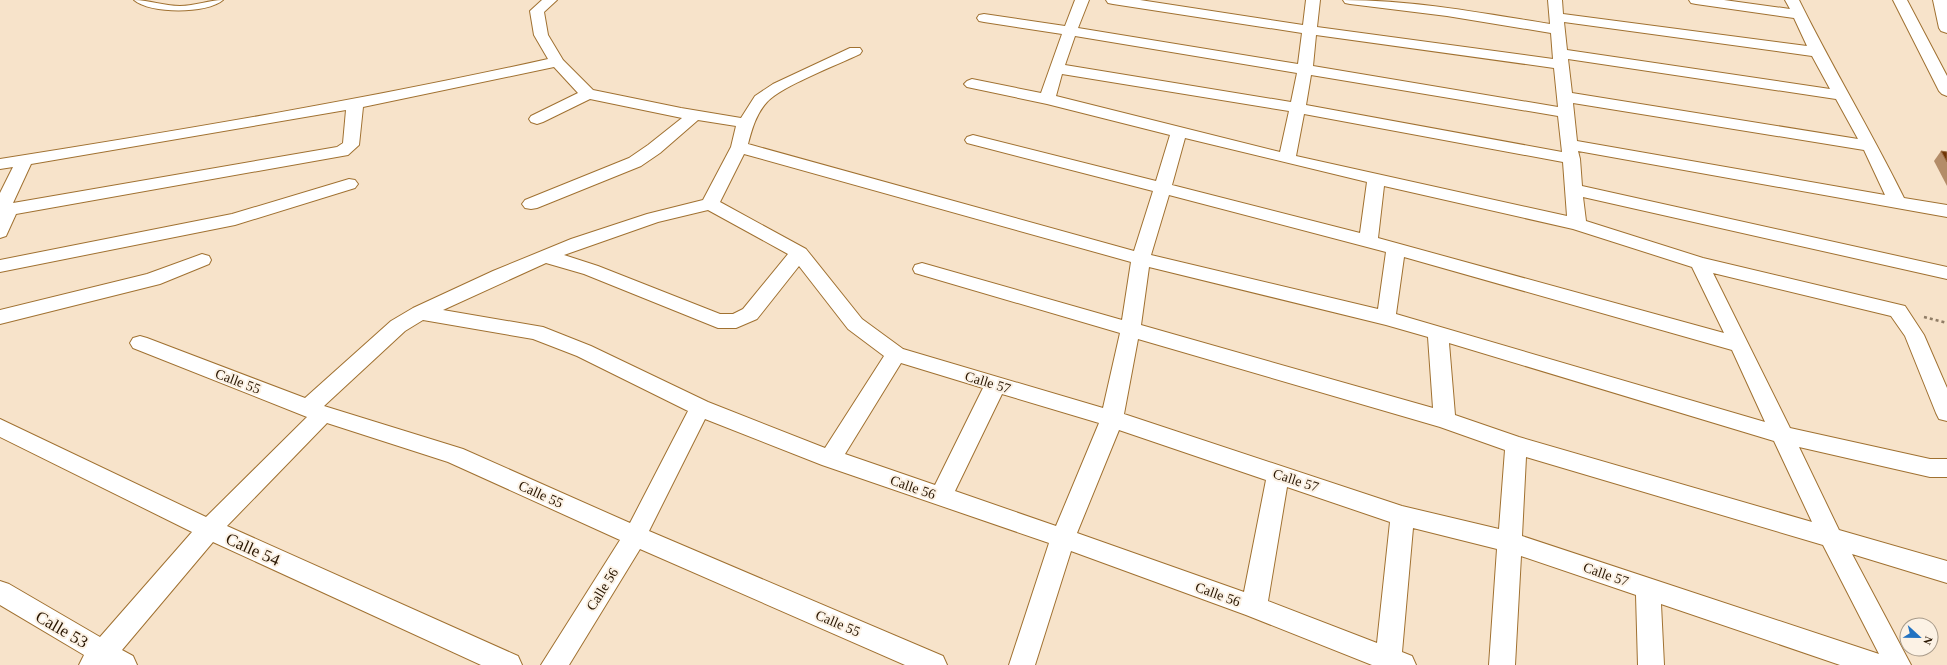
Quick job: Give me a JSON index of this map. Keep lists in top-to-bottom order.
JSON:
{
  "streets": {
    "street": [
      "Calle 55",
      "Calle 57",
      "Calle 56",
      "Calle 54",
      "Calle 53"
    ]
  },
  "crossings": [
    ["Calle 55", "Calle 56"]
  ],
  "north": "right"
}
